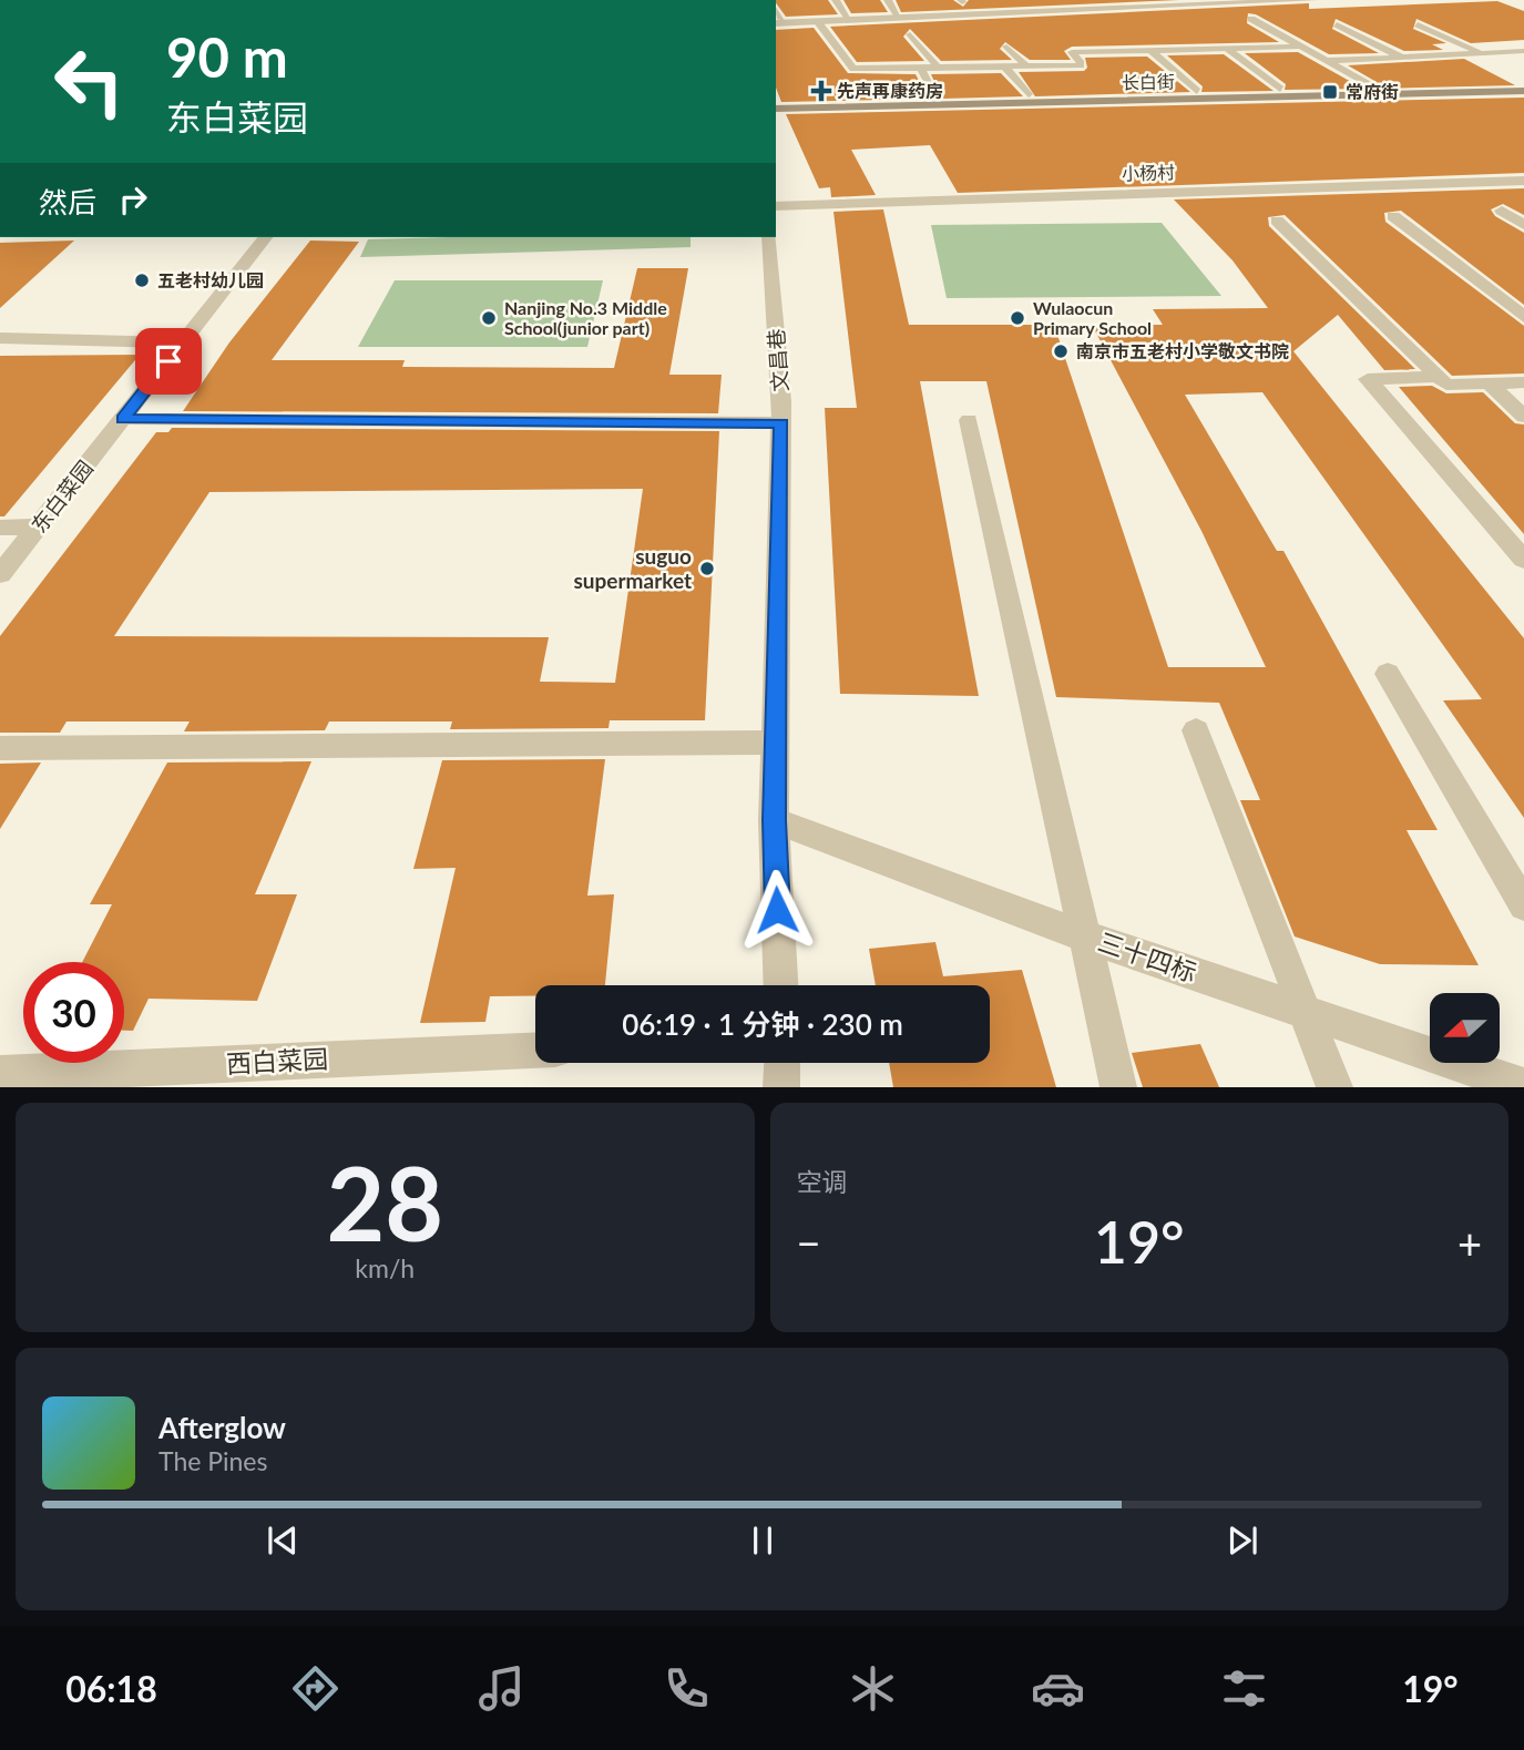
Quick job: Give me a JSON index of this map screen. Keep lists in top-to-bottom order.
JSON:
{
  "streets": {
    "street": [
      "长白街",
      "小杨村",
      "文昌巷",
      "东白菜园",
      "三十四标",
      "西白菜园"
    ]
  },
  "crossings": [
    ["文昌巷", "三十四标"]
  ],
  "places": {
    "health": ["先声再康药房"],
    "transit": ["常府街"],
    "other": [
      "五老村幼儿园",
      "Nanjing No.3 Middle School(junior part)",
      "Wulaocun Primary School",
      "南京市五老村小学敬文书院",
      "suguo supermarket"
    ]
  },
  "north": "left",
  "page": {
    "turn": ["90 m", "东白菜园"],
    "then": "然后",
    "limit": "30",
    "trip": "06:19 · 1 分钟 · 230 m",
    "tile": [
      ["28", "km/h"],
      "空调"
    ],
    "heat": ["−", "19°", "+"],
    "song": ["Afterglow", "The Pines"],
    "tabs": ["06:18", "19°"]
  }
}
